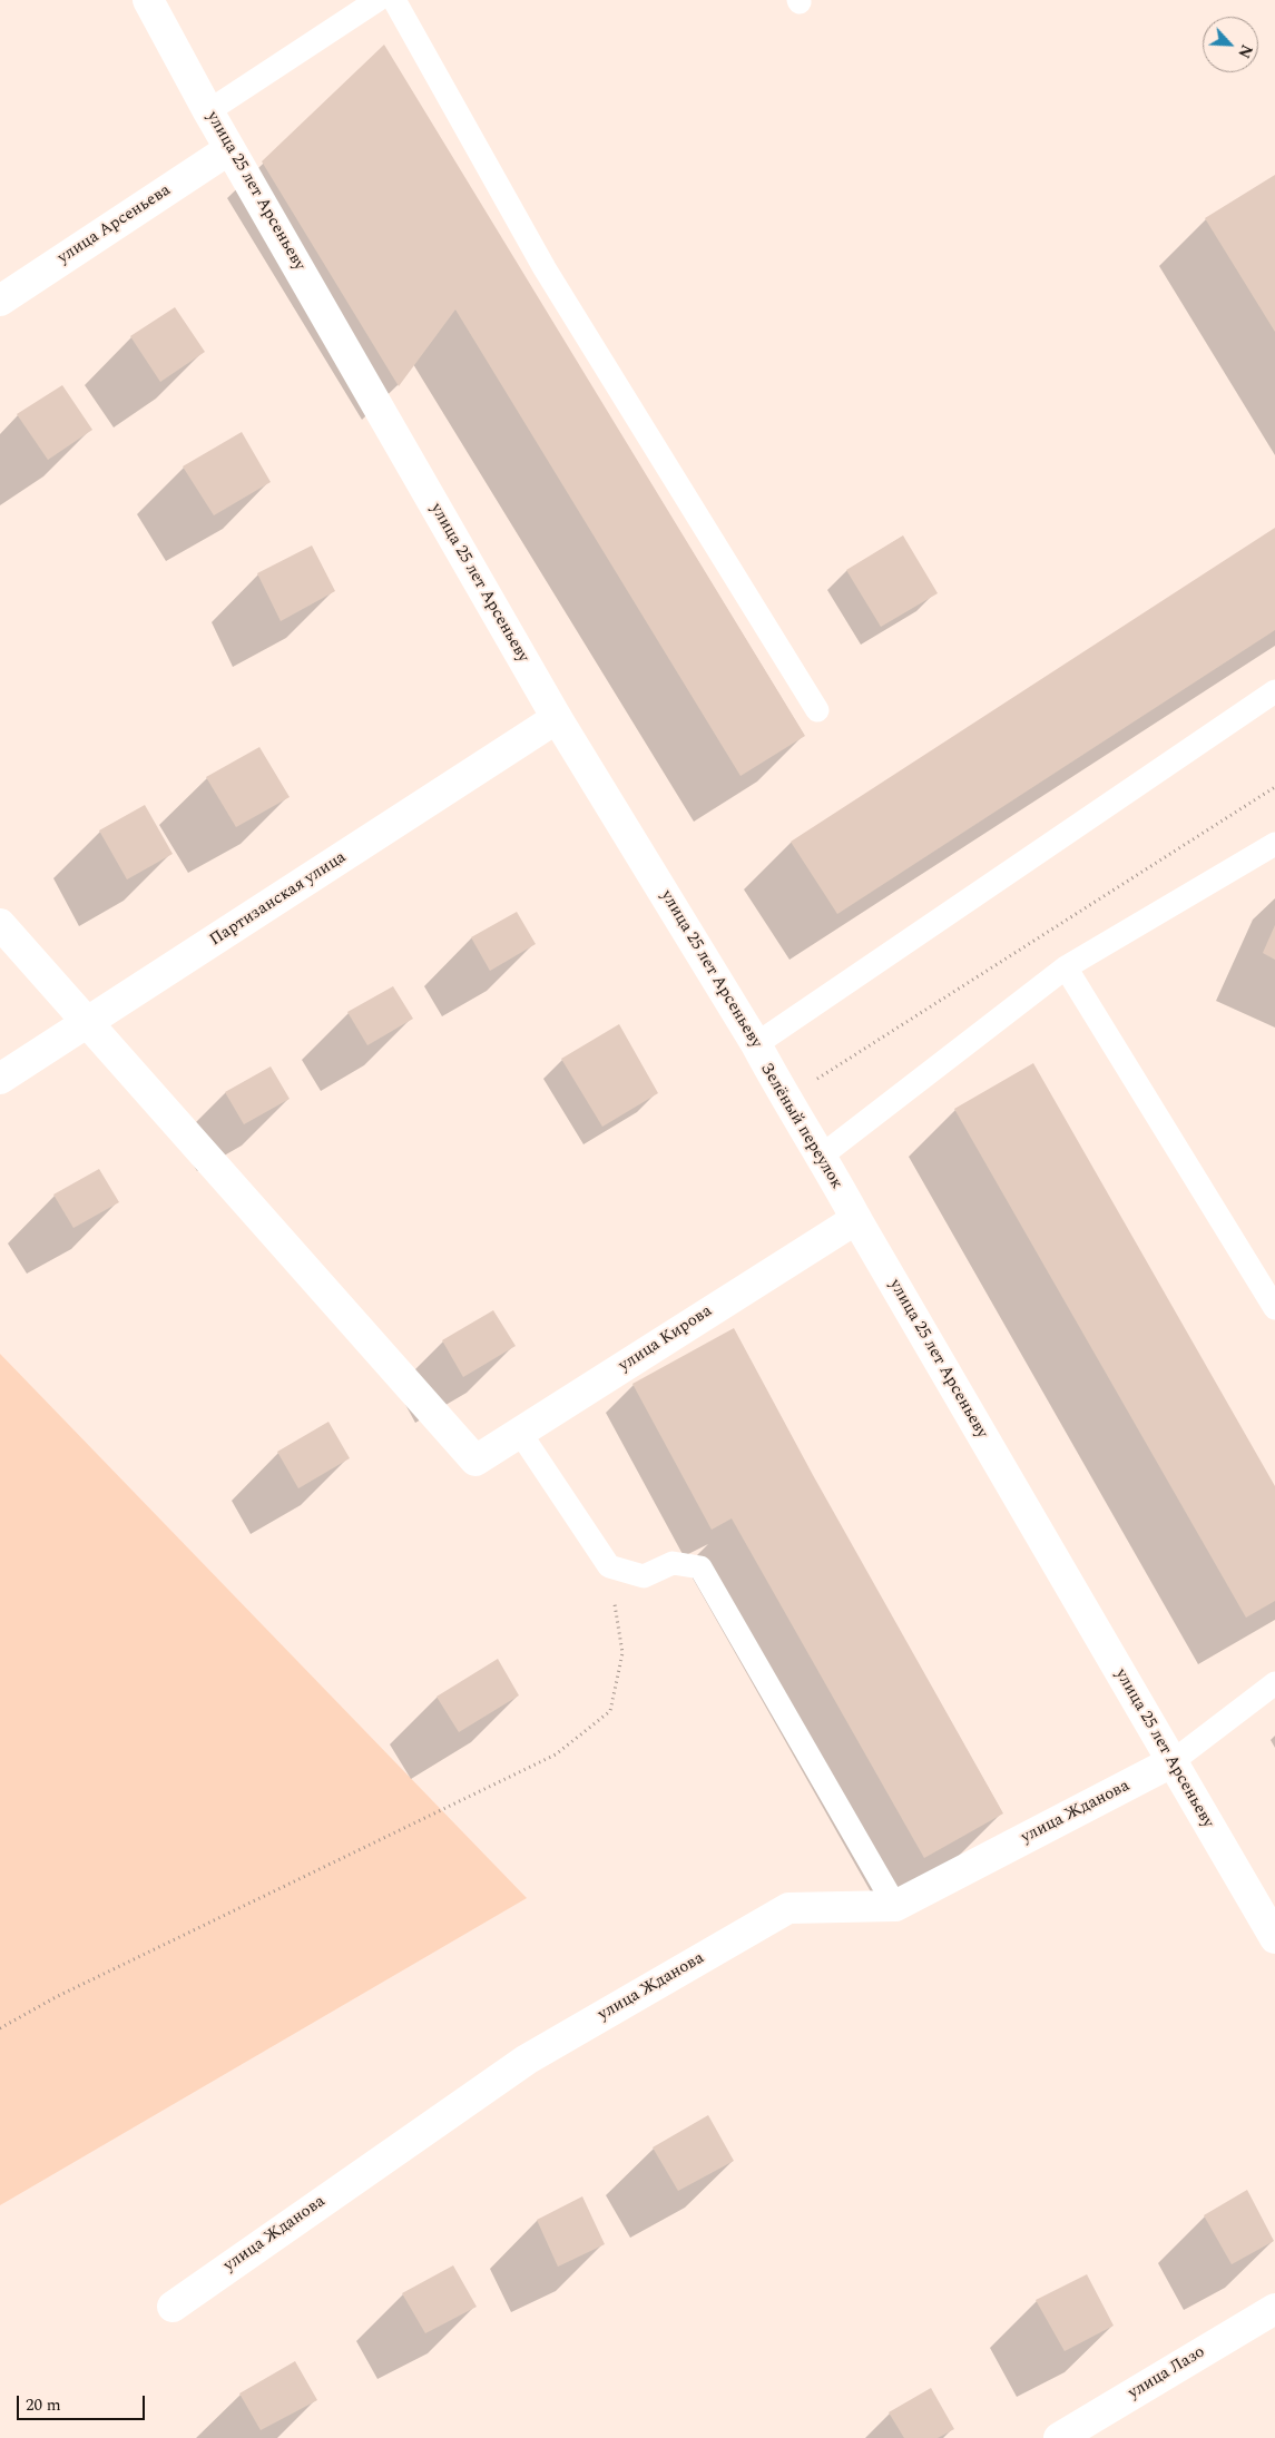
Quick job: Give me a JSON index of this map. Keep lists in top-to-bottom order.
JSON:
{
  "streets": {
    "street": [
      "улица 25 лет Арсеньеву",
      "улица Арсеньева",
      "Партизанская улица",
      "Зелёный переулок",
      "улица Кирова",
      "улица Жданова",
      "улица Лазо"
    ]
  },
  "crossings": [
    ["улица 25 лет Арсеньеву", "улица Арсеньева"],
    ["улица 25 лет Арсеньеву", "Партизанская улица"],
    ["улица 25 лет Арсеньеву", "Зелёный переулок"],
    ["улица 25 лет Арсеньеву", "улица Кирова"],
    ["улица 25 лет Арсеньеву", "улица Жданова"],
    ["Партизанская улица", "Зелёный переулок"],
    ["Партизанская улица", "улица Кирова"],
    ["Зелёный переулок", "улица Кирова"]
  ],
  "scale_bar": "20 m",
  "north": "bottom right"
}
